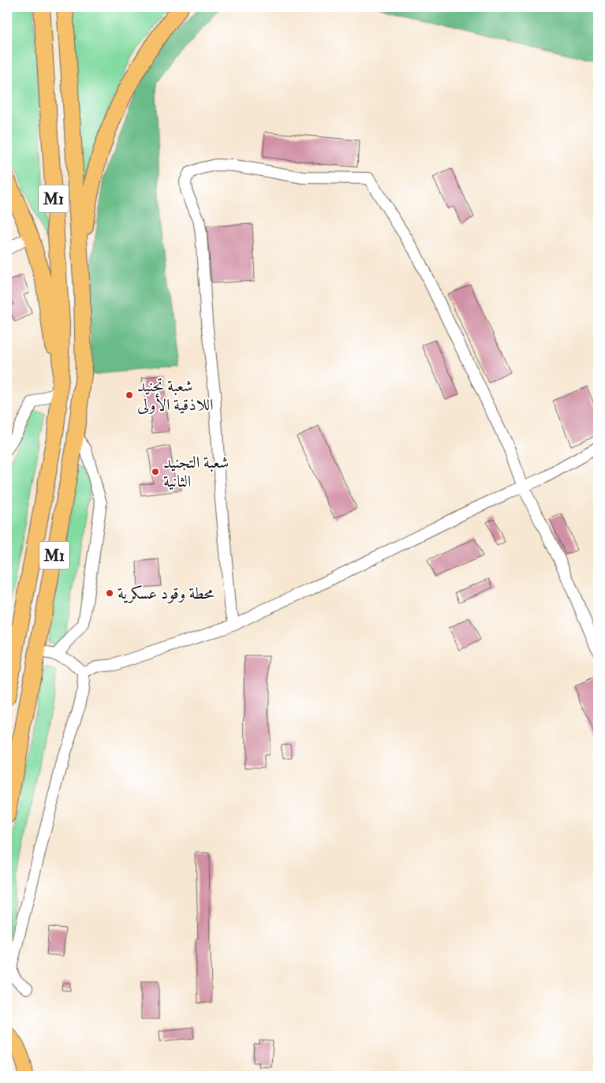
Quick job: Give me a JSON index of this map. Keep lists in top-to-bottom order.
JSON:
{
  "streets": {
    "highway": ["M1"]
  },
  "places": ["شعبة تجنيد اللاذقية الأولى", "شعبة التجنيد الثانية", "محطة وقود عسكرية"]
}
